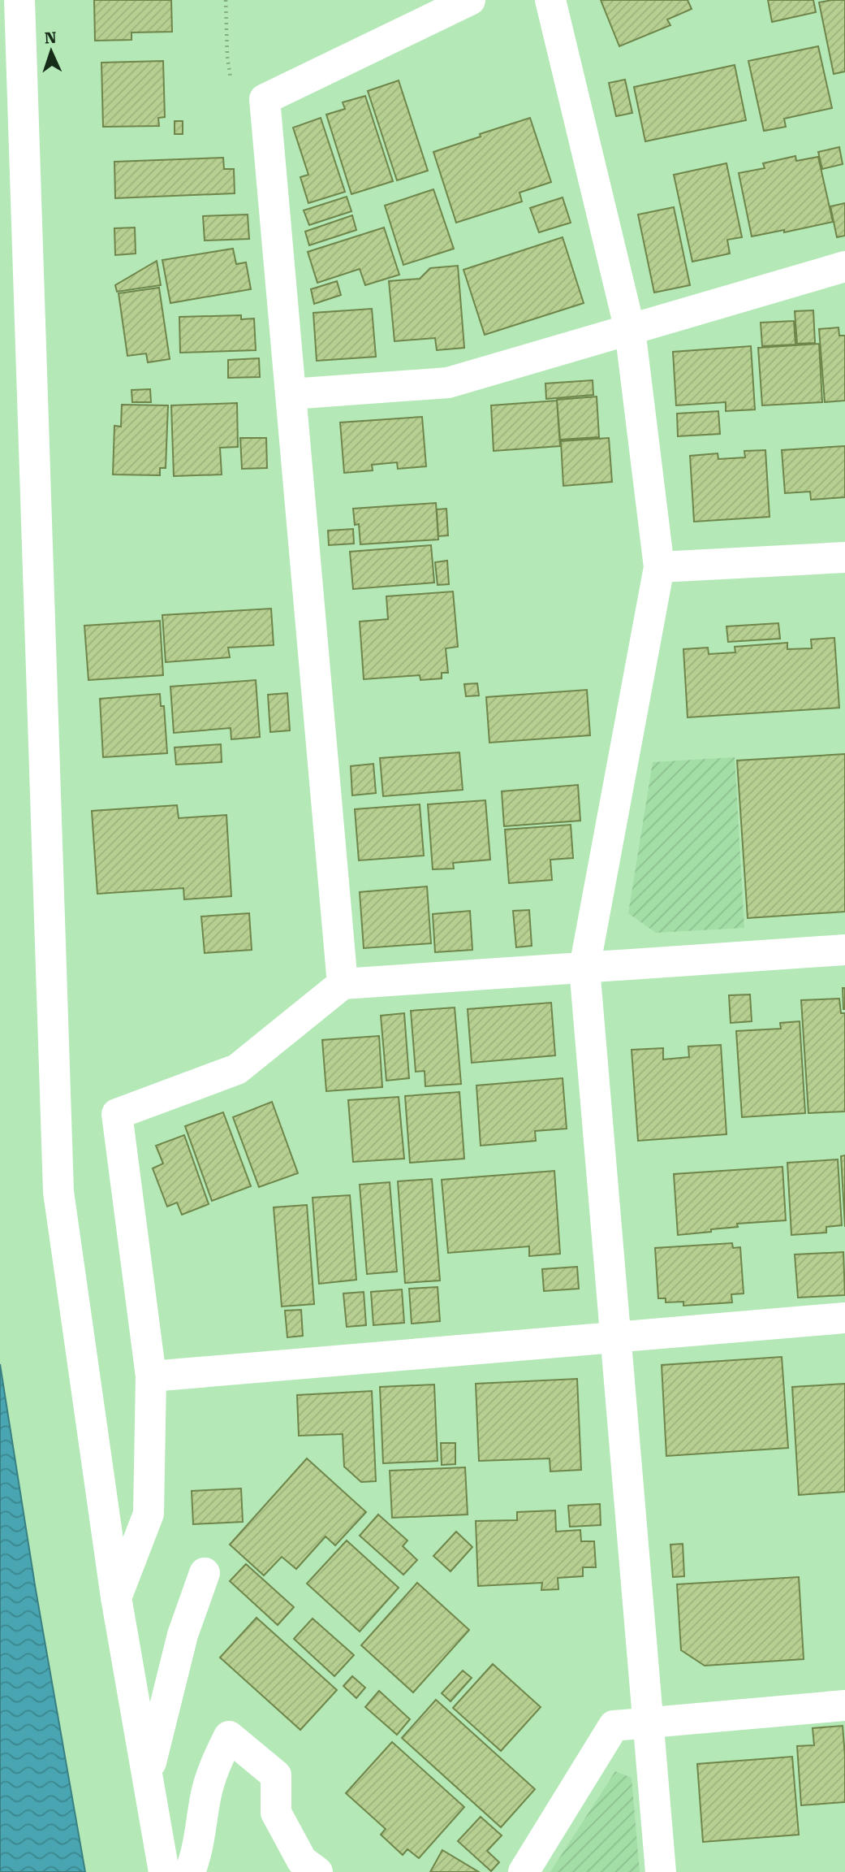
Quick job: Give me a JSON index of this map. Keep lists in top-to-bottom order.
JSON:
{
  "north": "top"
}
